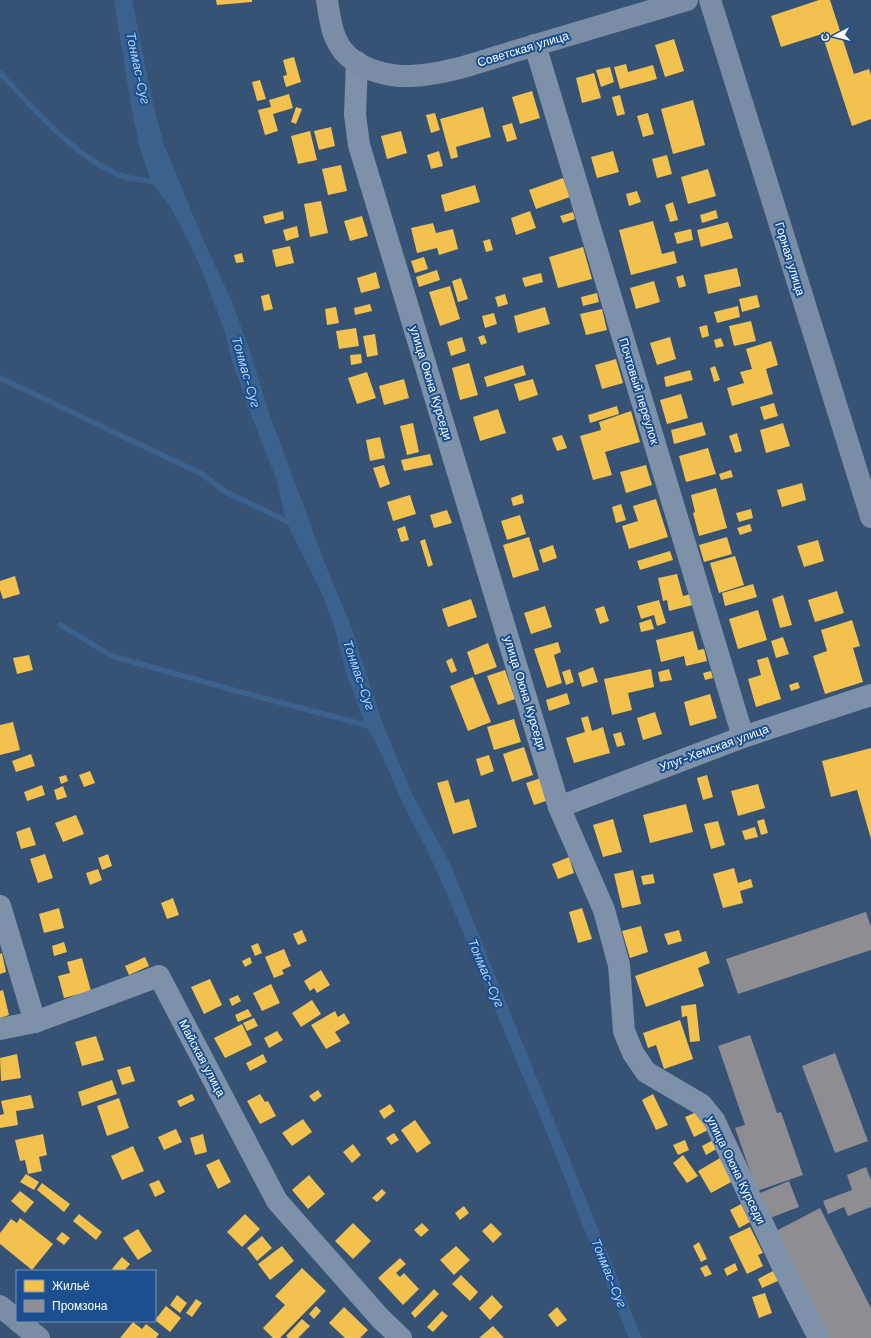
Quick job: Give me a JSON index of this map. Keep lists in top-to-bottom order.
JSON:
{
  "streets": {
    "street": [
      "Советская улица",
      "Горная улица",
      "улица Оюна Курседи",
      "Почтовый переулок",
      "Улуг-Хемская улица",
      "Майская улица"
    ]
  },
  "crossings": [
    ["Советская улица", "улица Оюна Курседи"],
    ["Советская улица", "Почтовый переулок"],
    ["улица Оюна Курседи", "Улуг-Хемская улица"],
    ["Почтовый переулок", "Улуг-Хемская улица"]
  ],
  "water": ["Тонмас-Суг"],
  "legend": ["Жильё", "Промзона"],
  "north": "left"
}
